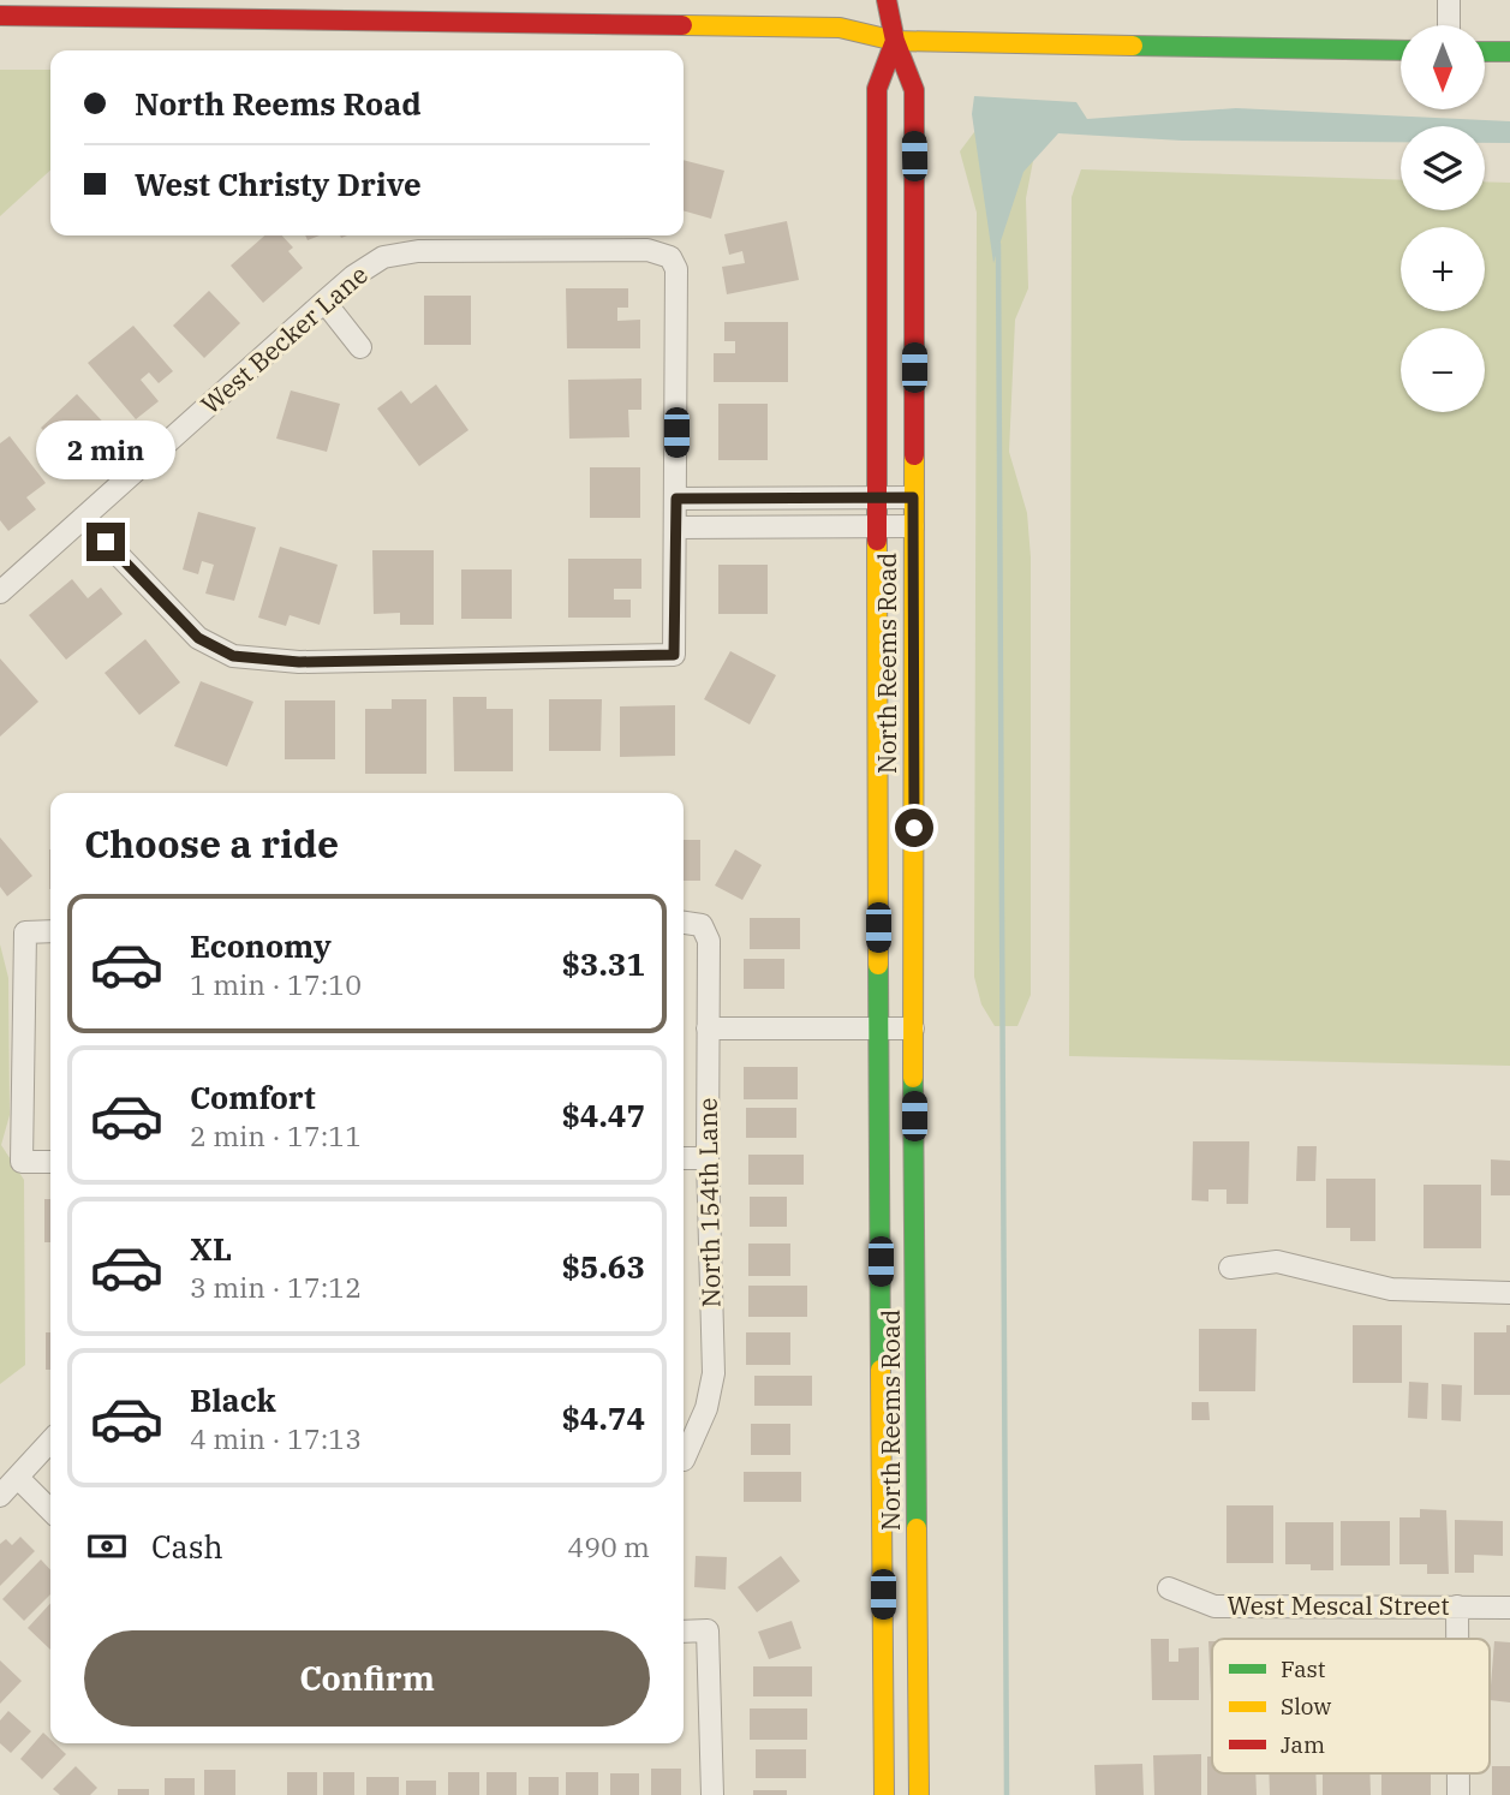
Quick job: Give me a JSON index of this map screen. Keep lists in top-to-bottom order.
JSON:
{
  "streets": {
    "main road": ["North Reems Road"],
    "street": ["West Becker Lane", "North 154th Lane", "West Mescal Street"]
  },
  "legend": ["Fast", "Slow", "Jam"],
  "north": "bottom",
  "page": {
    "map_buttons": ["+", "−"],
    "banner": ["North Reems Road", "West Christy Drive"],
    "bubble": "2 min",
    "heading": "Choose a ride",
    "list": [
      {
        "name": "Economy",
        "note": "1 min · 17:10",
        "value": "$3.31"
      },
      {
        "name": "Comfort",
        "note": "2 min · 17:11",
        "value": "$4.47"
      },
      {
        "name": "XL",
        "note": "3 min · 17:12",
        "value": "$5.63"
      },
      {
        "name": "Black",
        "note": "4 min · 17:13",
        "value": "$4.74"
      }
    ],
    "pay": ["Cash", "490 m"],
    "buttons": "Confirm"
  }
}
